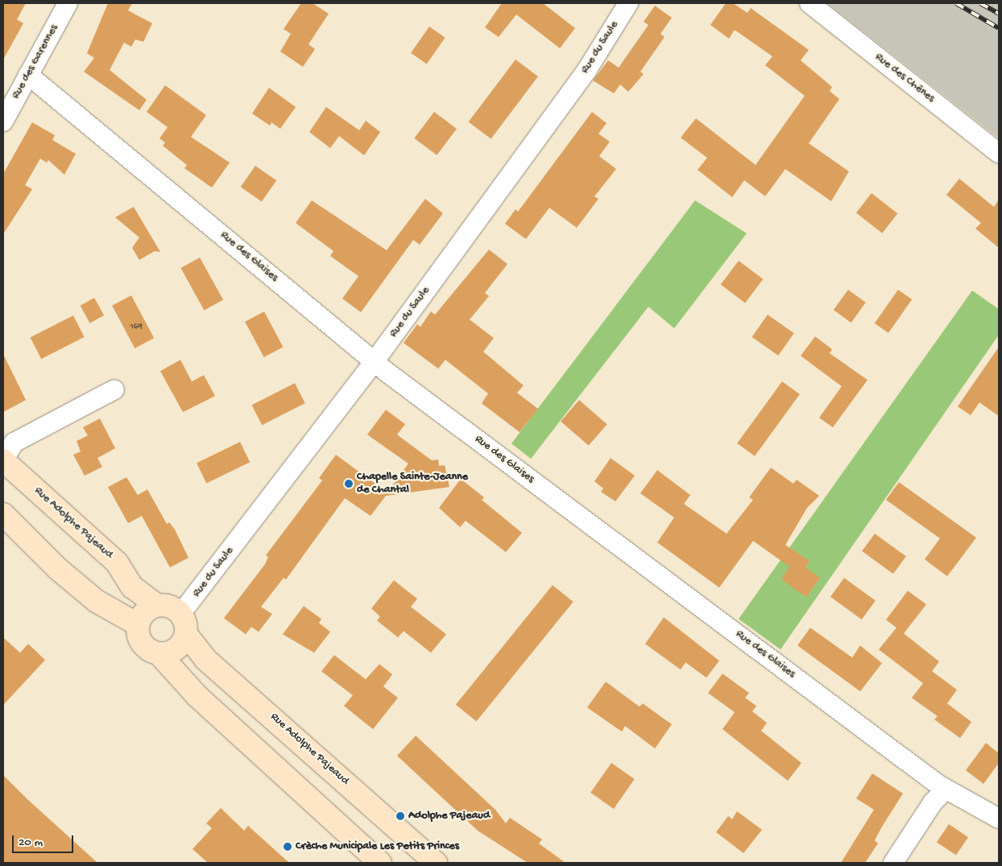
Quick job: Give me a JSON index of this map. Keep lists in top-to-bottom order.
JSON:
{
  "streets": {
    "main road": ["Rue Adolphe Pajeaud"],
    "street": [
      "Rue du Saule",
      "Rue des Garennes",
      "Rue des Chênes",
      "Rue des Glaises"
    ]
  },
  "crossings": [
    ["Rue du Saule", "Rue des Glaises"],
    ["Rue du Saule", "Rue Adolphe Pajeaud"],
    ["Rue des Garennes", "Rue des Glaises"]
  ],
  "places": ["Chapelle Sainte-Jeanne de Chantal", "Adolphe Pajeaud", "Crèche Municipale Les Petits Princes"],
  "house_numbers": ["169"],
  "scale_bar": "20 m"
}
